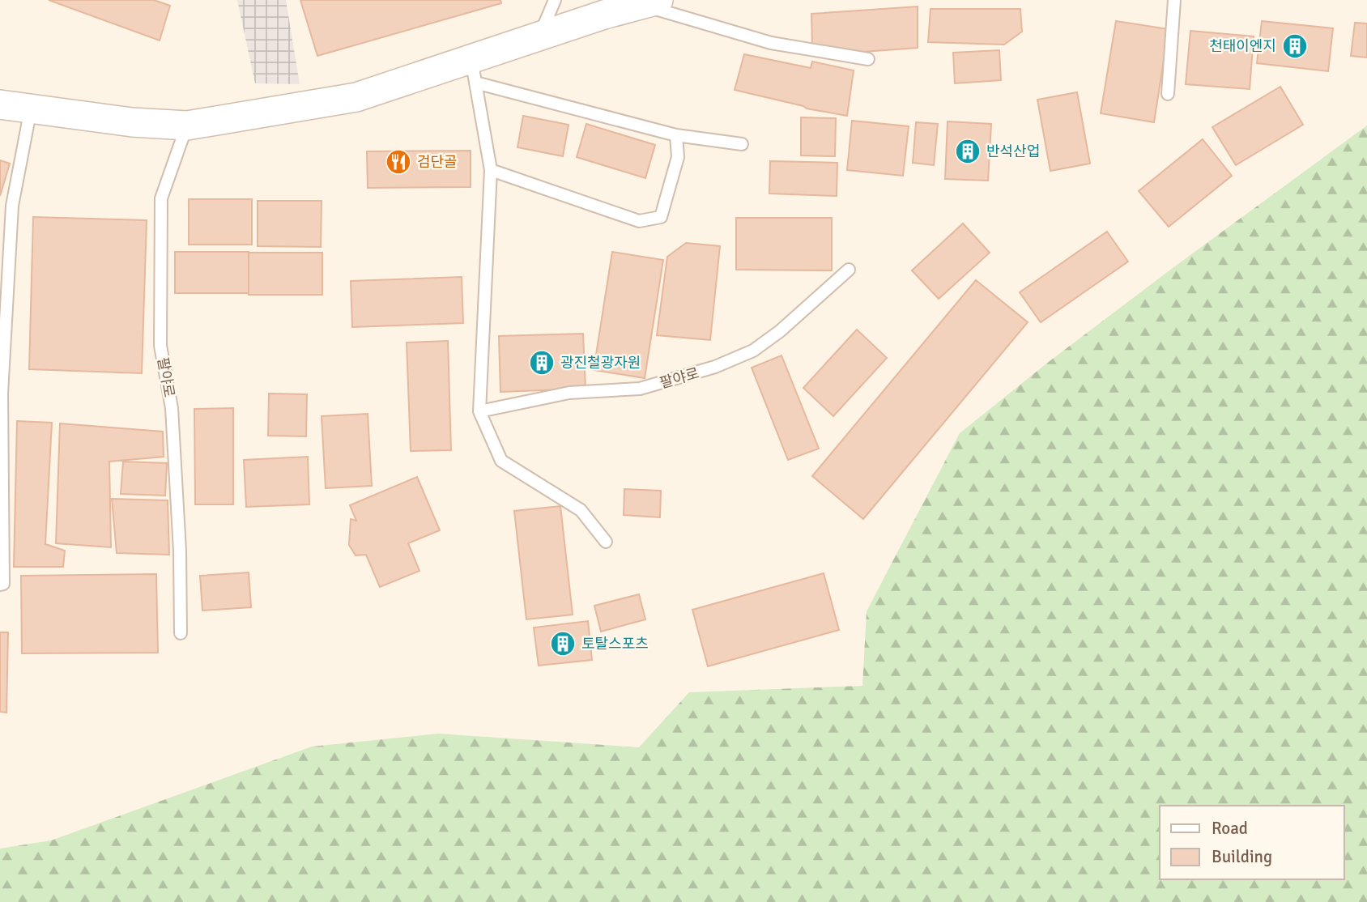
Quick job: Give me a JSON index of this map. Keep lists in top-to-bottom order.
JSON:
{
  "streets": {
    "lane": ["팔야로"]
  },
  "places": {
    "building": [
      "천태이엔지",
      "반석산업",
      "광진철광자원",
      "토탈스포츠"
    ],
    "restaurant": ["검단골"]
  },
  "legend": ["Road", "Building"]
}
